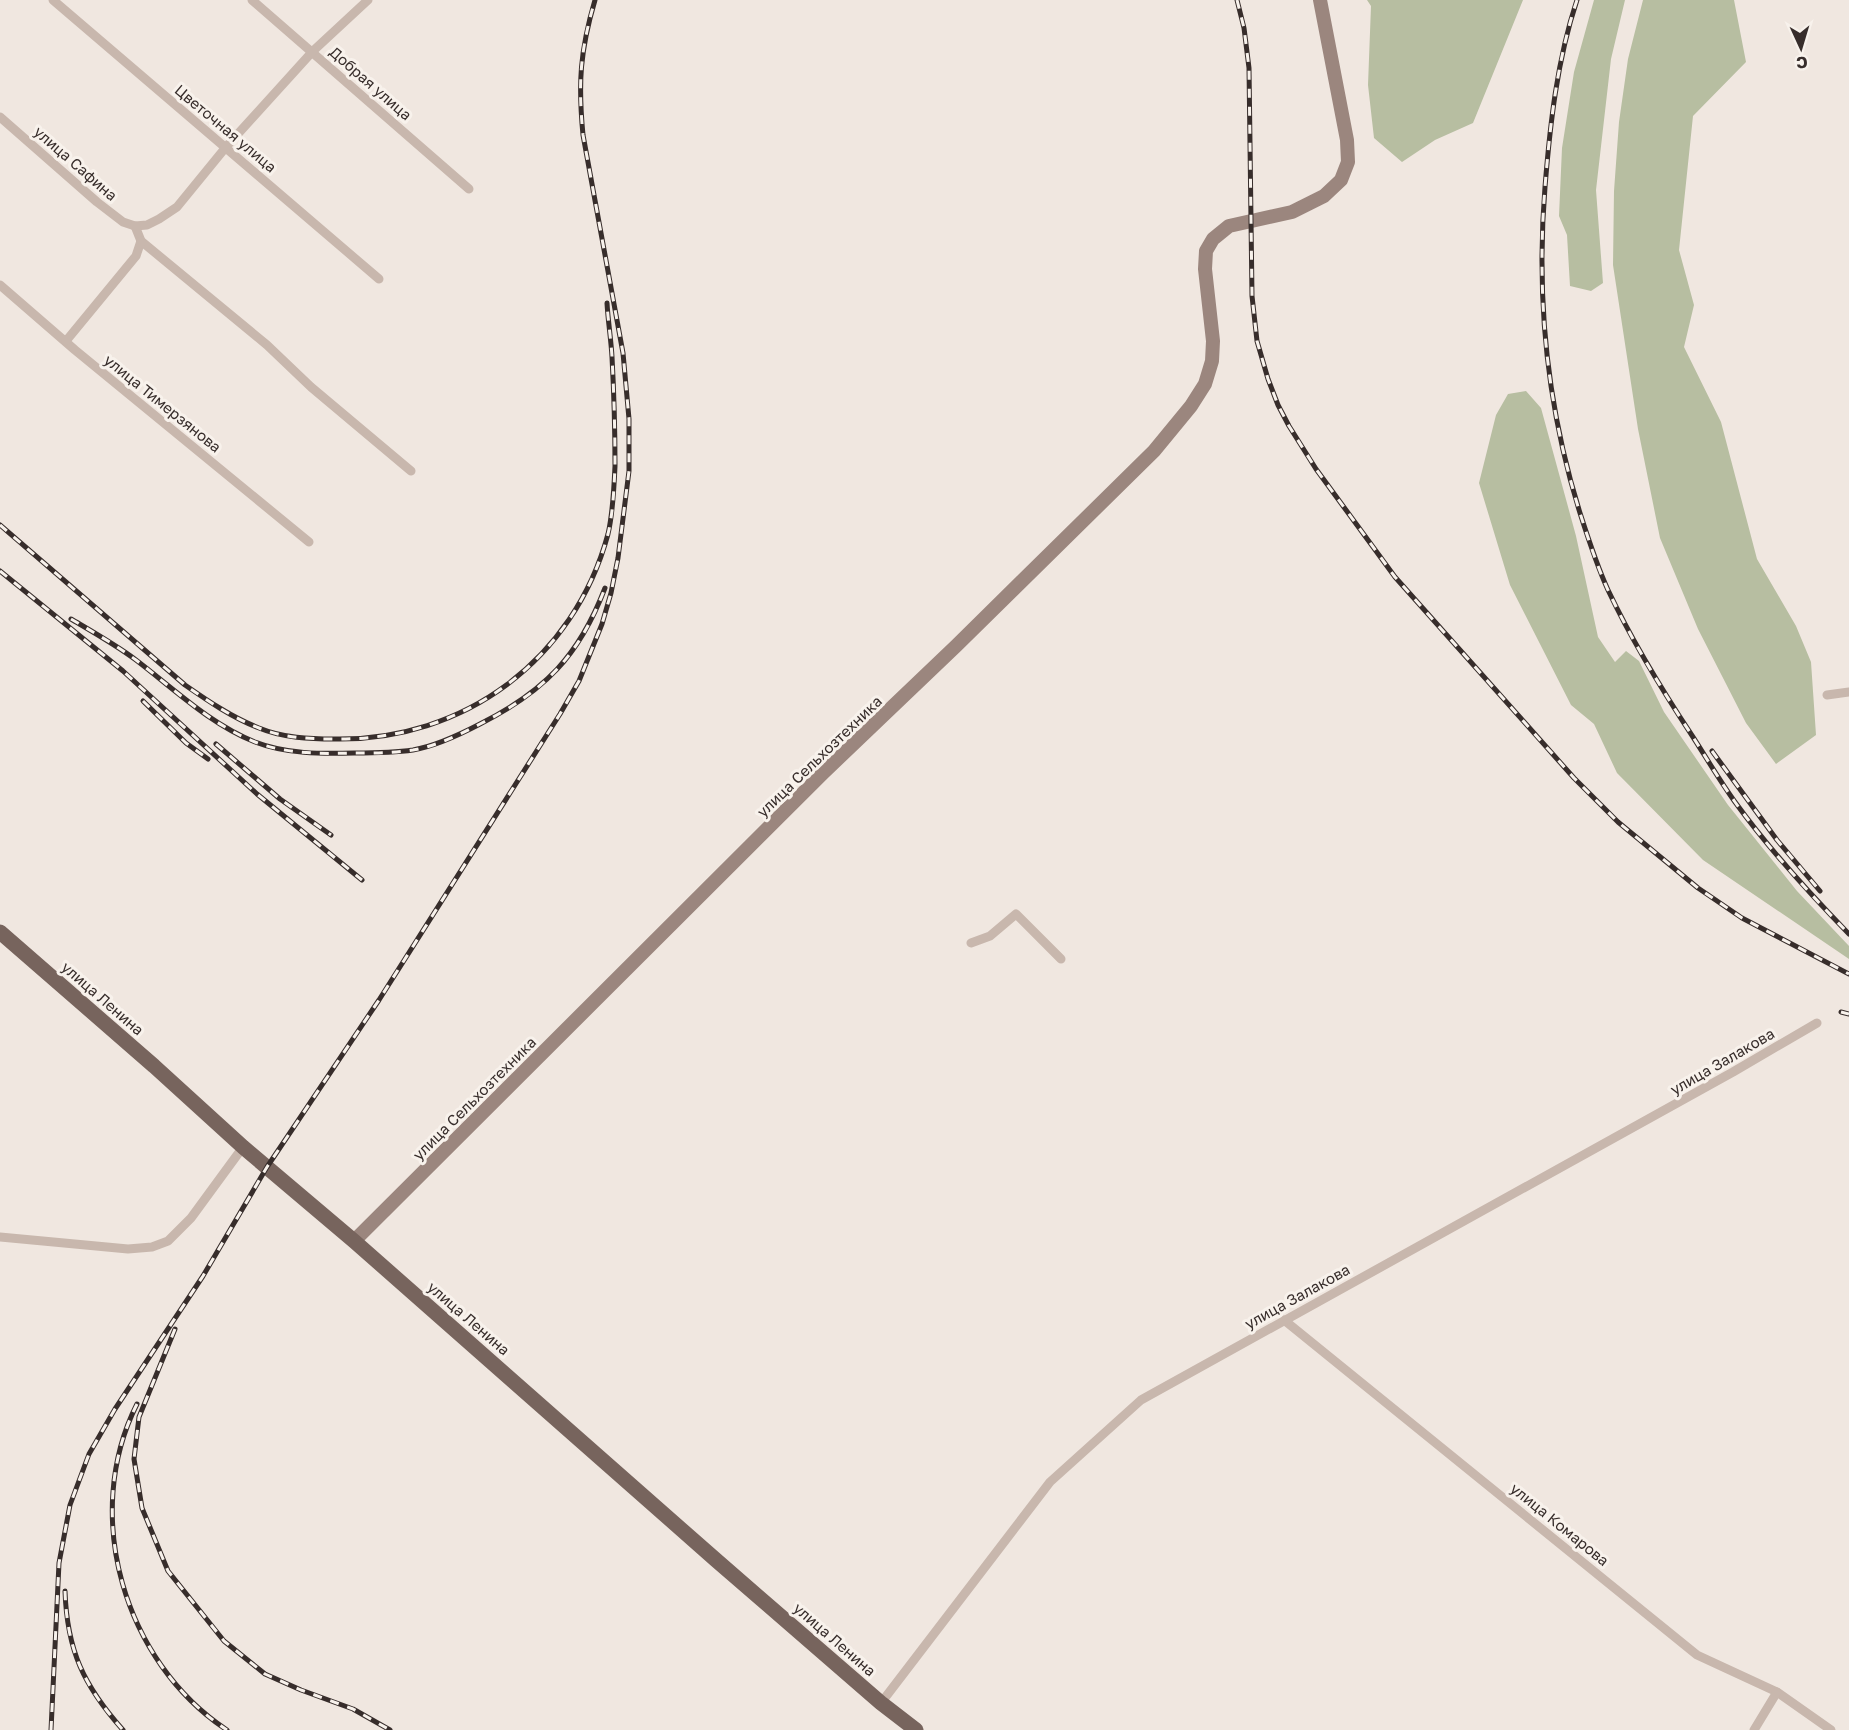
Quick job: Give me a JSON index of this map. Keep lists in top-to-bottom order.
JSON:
{
  "streets": {
    "main road": ["улица Ленина"],
    "street": [
      "Добрая улица",
      "Цветочная улица",
      "улица Сафина",
      "улица Тимерзянова",
      "улица Сельхозтехника",
      "улица Залакова",
      "улица Комарова"
    ]
  },
  "crossings": [
    ["улица Сельхозтехника", "улица Ленина"],
    ["улица Ленина", "улица Залакова"],
    ["улица Залакова", "улица Комарова"]
  ],
  "north": "bottom"
}
